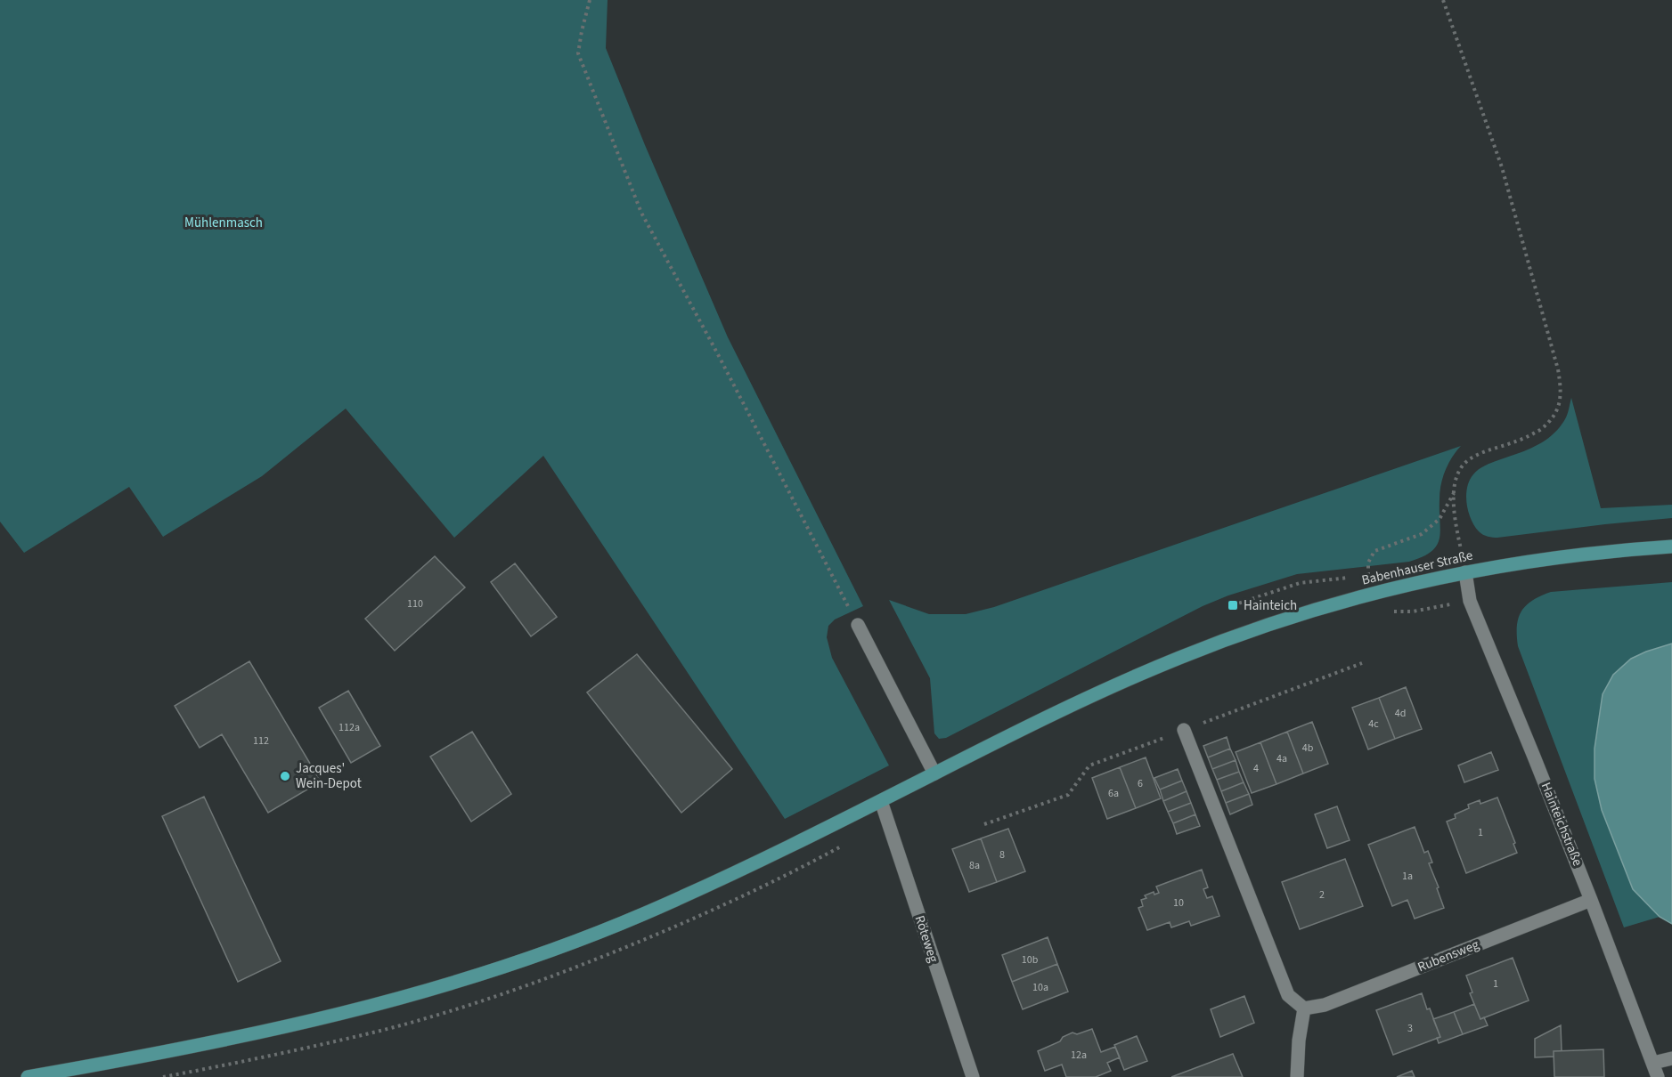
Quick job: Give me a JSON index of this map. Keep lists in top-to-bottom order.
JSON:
{
  "streets": {
    "main road": ["Babenhauser Straße"],
    "street": ["Hainteichstraße", "Röteweg", "Rubensweg"]
  },
  "crossings": [
    ["Babenhauser Straße", "Hainteichstraße"],
    ["Babenhauser Straße", "Röteweg"],
    ["Hainteichstraße", "Rubensweg"]
  ],
  "parks": ["Mühlenmasch"],
  "places": {
    "transit": ["Hainteich"],
    "other": ["Jacques' Wein-Depot"]
  },
  "house_numbers": [
    "110",
    "4d",
    "4c",
    "112a",
    "112",
    "4b",
    "4a",
    "4",
    "6",
    "6a",
    "1",
    "8",
    "8a",
    "1a",
    "2",
    "10",
    "10b",
    "1",
    "10a",
    "3",
    "12a"
  ]
}
